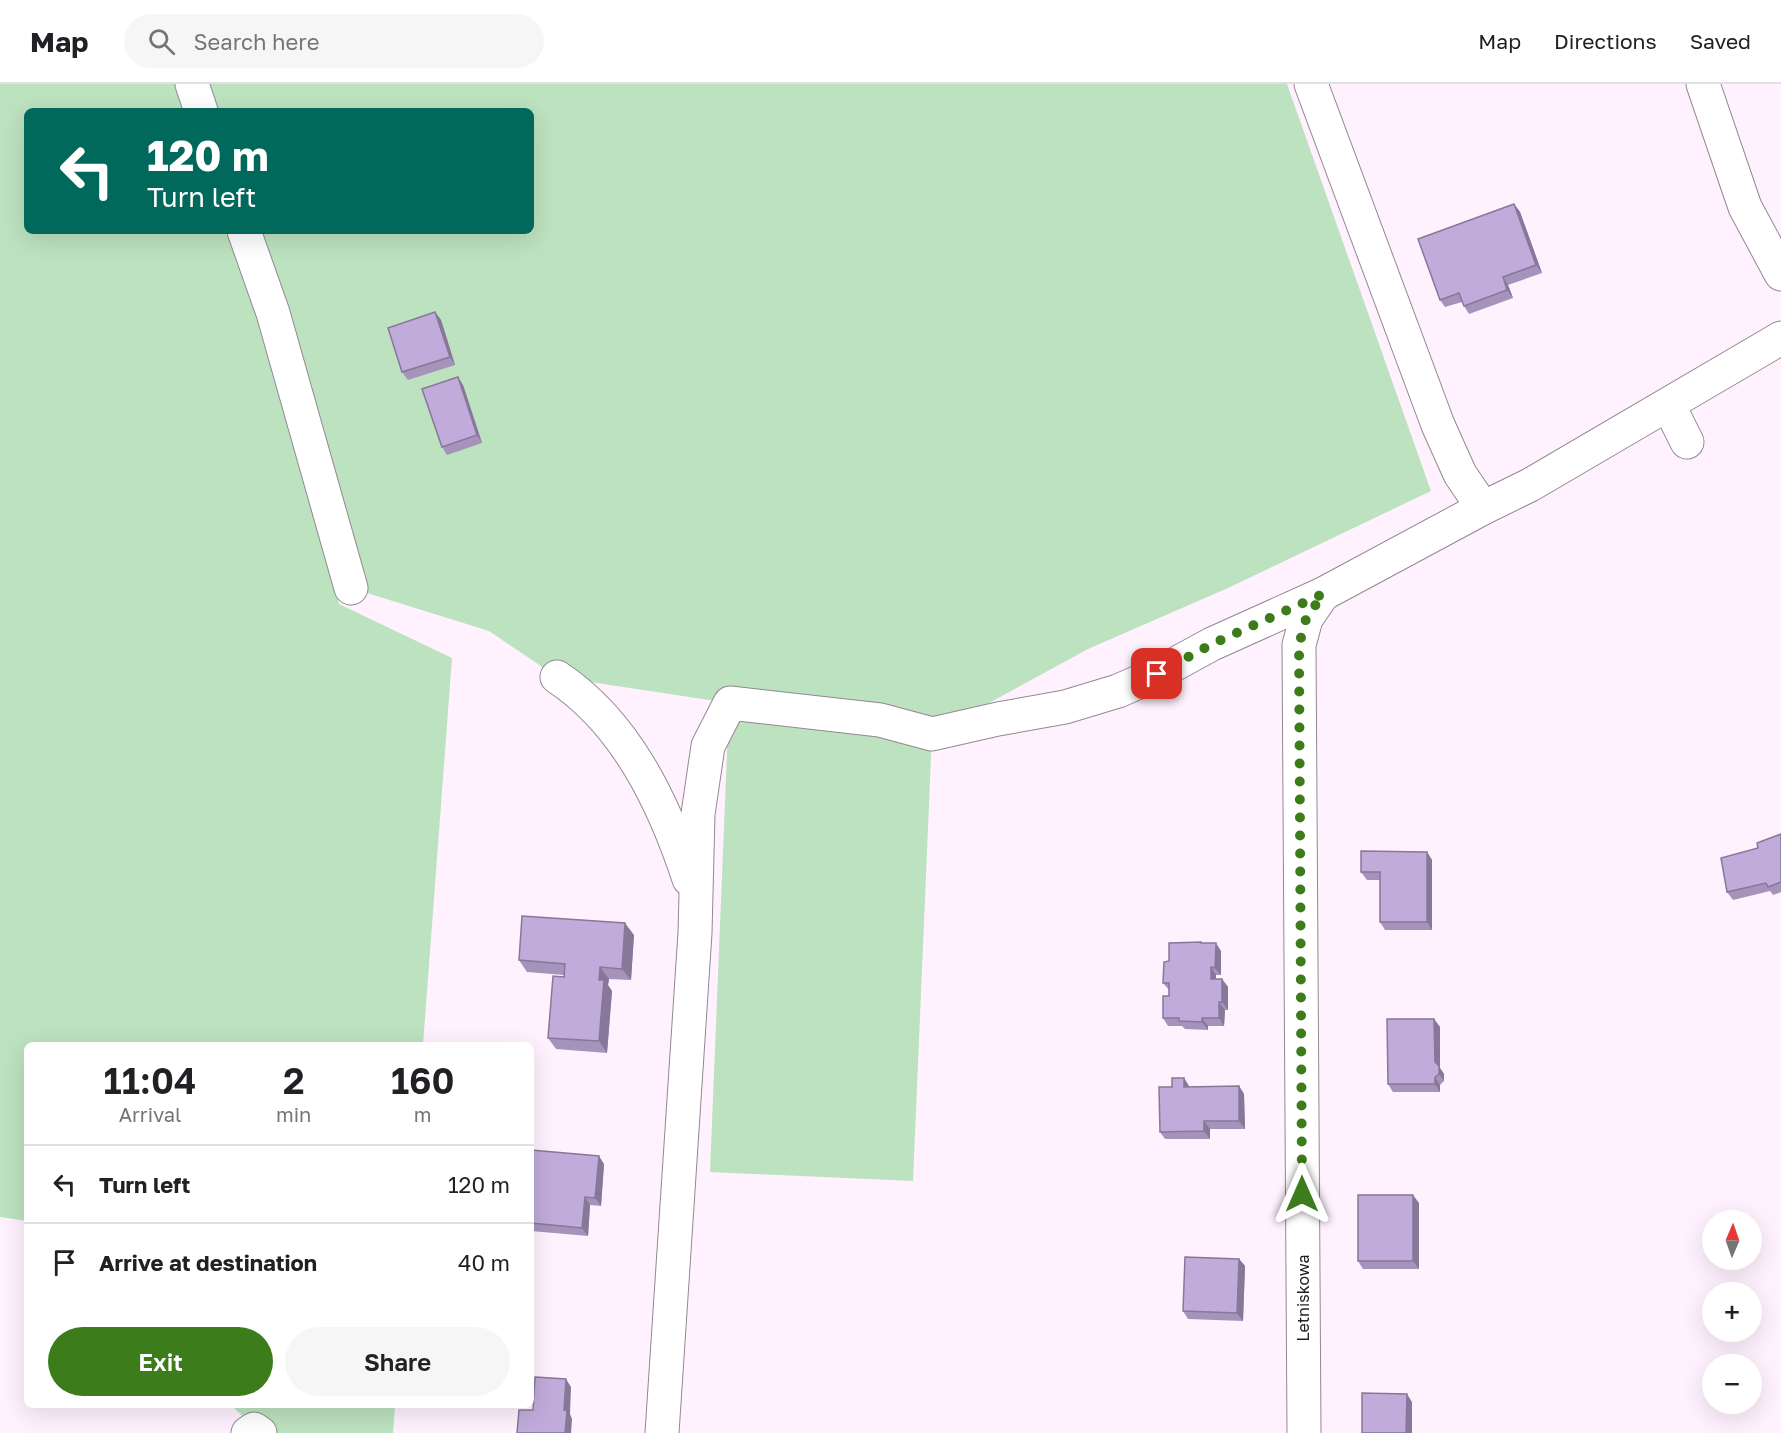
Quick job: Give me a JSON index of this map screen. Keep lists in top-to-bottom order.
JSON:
{
  "streets": {
    "street": ["Letniskowa"]
  },
  "north": "top",
  "page": {
    "header": "Map",
    "search": "Search here",
    "nav": ["Map", "Directions", "Saved"],
    "turn": ["120 m", "Turn left"],
    "eta": [
      "11:04",
      "Arrival",
      "2",
      "min",
      "160",
      "m"
    ],
    "list": [
      {
        "name": "Turn left",
        "value": "120 m"
      },
      {
        "name": "Arrive at destination",
        "value": "40 m"
      }
    ],
    "map_buttons": ["+", "−"],
    "buttons": ["Exit", "Share"]
  }
}
